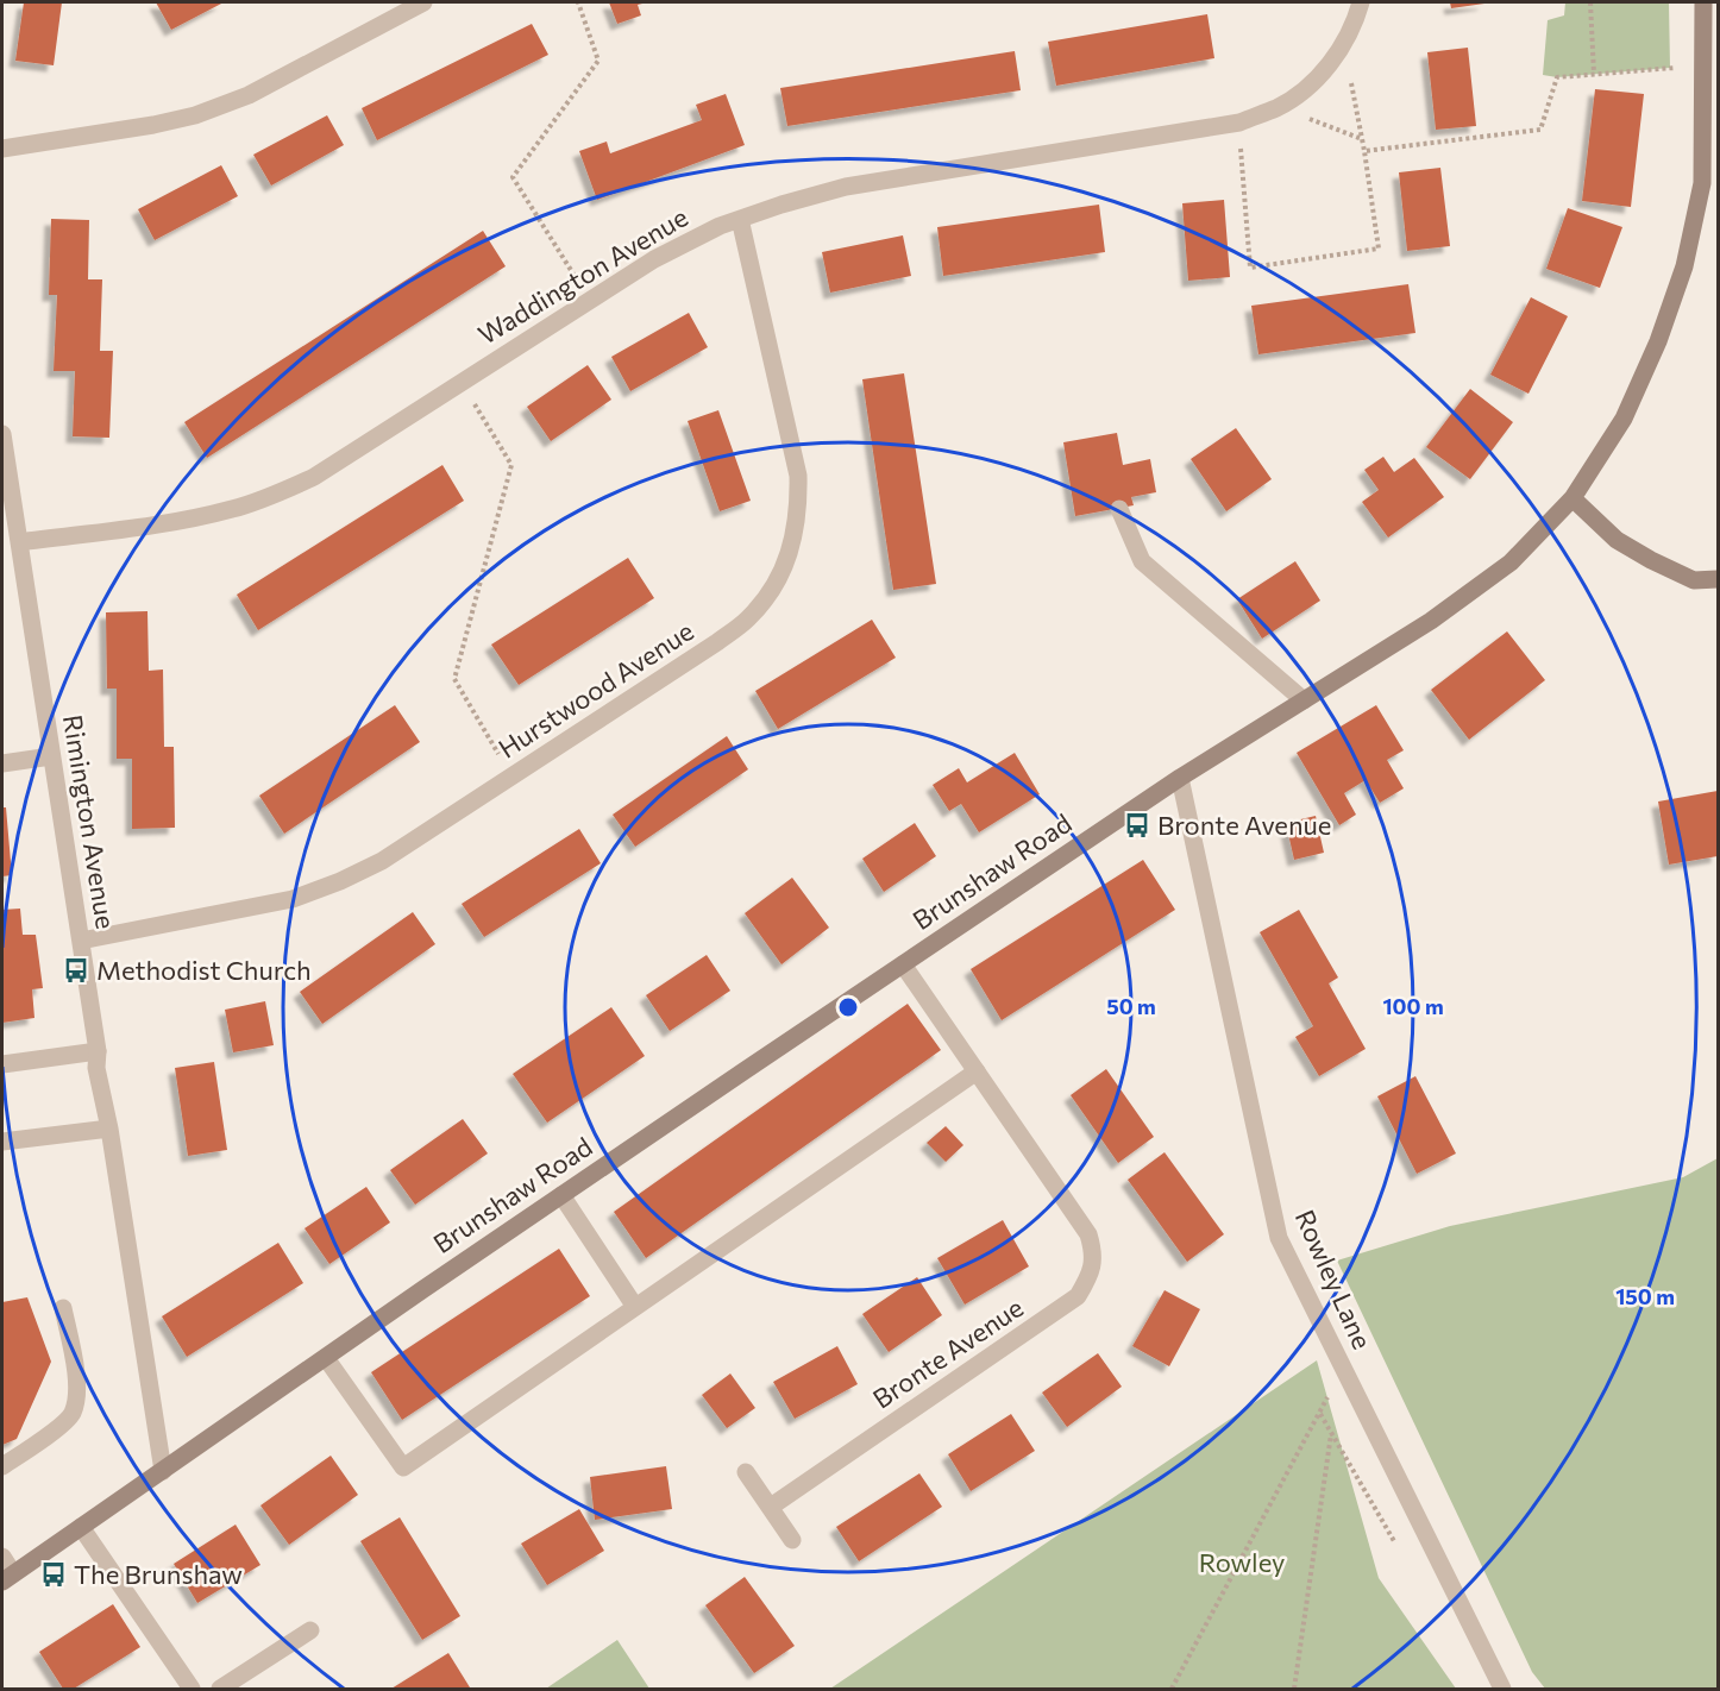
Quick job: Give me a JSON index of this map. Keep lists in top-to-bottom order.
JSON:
{
  "streets": {
    "street": [
      "Waddington Avenue",
      "Hurstwood Avenue",
      "Rimington Avenue",
      "Brunshaw Road",
      "Rowley Lane",
      "Bronte Avenue"
    ]
  },
  "crossings": [
    ["Waddington Avenue", "Hurstwood Avenue"],
    ["Waddington Avenue", "Rimington Avenue"],
    ["Hurstwood Avenue", "Rimington Avenue"],
    ["Rimington Avenue", "Brunshaw Road"],
    ["Brunshaw Road", "Rowley Lane"],
    ["Brunshaw Road", "Bronte Avenue"]
  ],
  "parks": ["Rowley"],
  "places": {
    "bus stop": ["Bronte Avenue", "Methodist Church", "The Brunshaw"]
  },
  "rings": ["50 m", "100 m", "150 m"]
}
